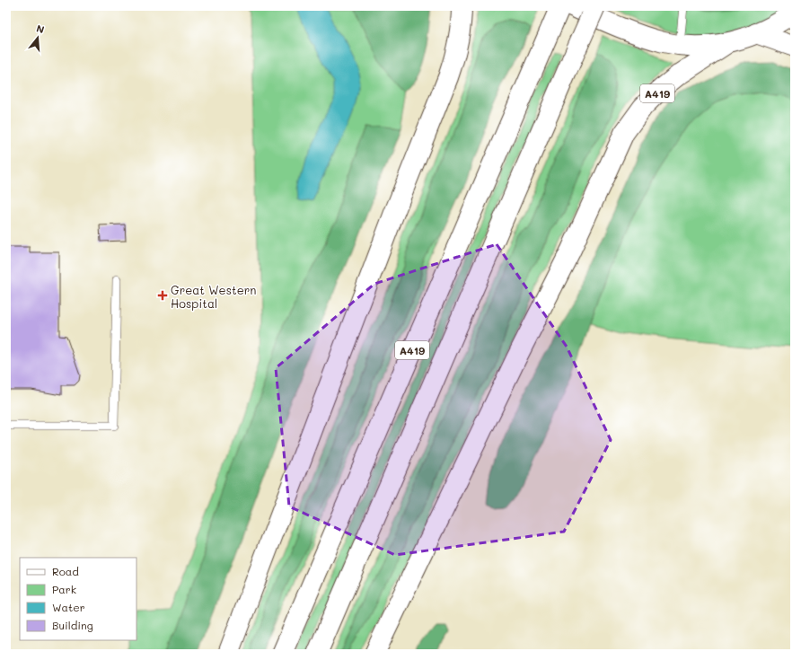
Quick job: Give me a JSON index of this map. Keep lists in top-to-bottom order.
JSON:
{
  "streets": {
    "main road": ["A419"]
  },
  "places": {
    "health": ["Great Western Hospital"]
  },
  "legend": [
    "Road",
    "Park",
    "Water",
    "Building"
  ],
  "north": "top"
}
